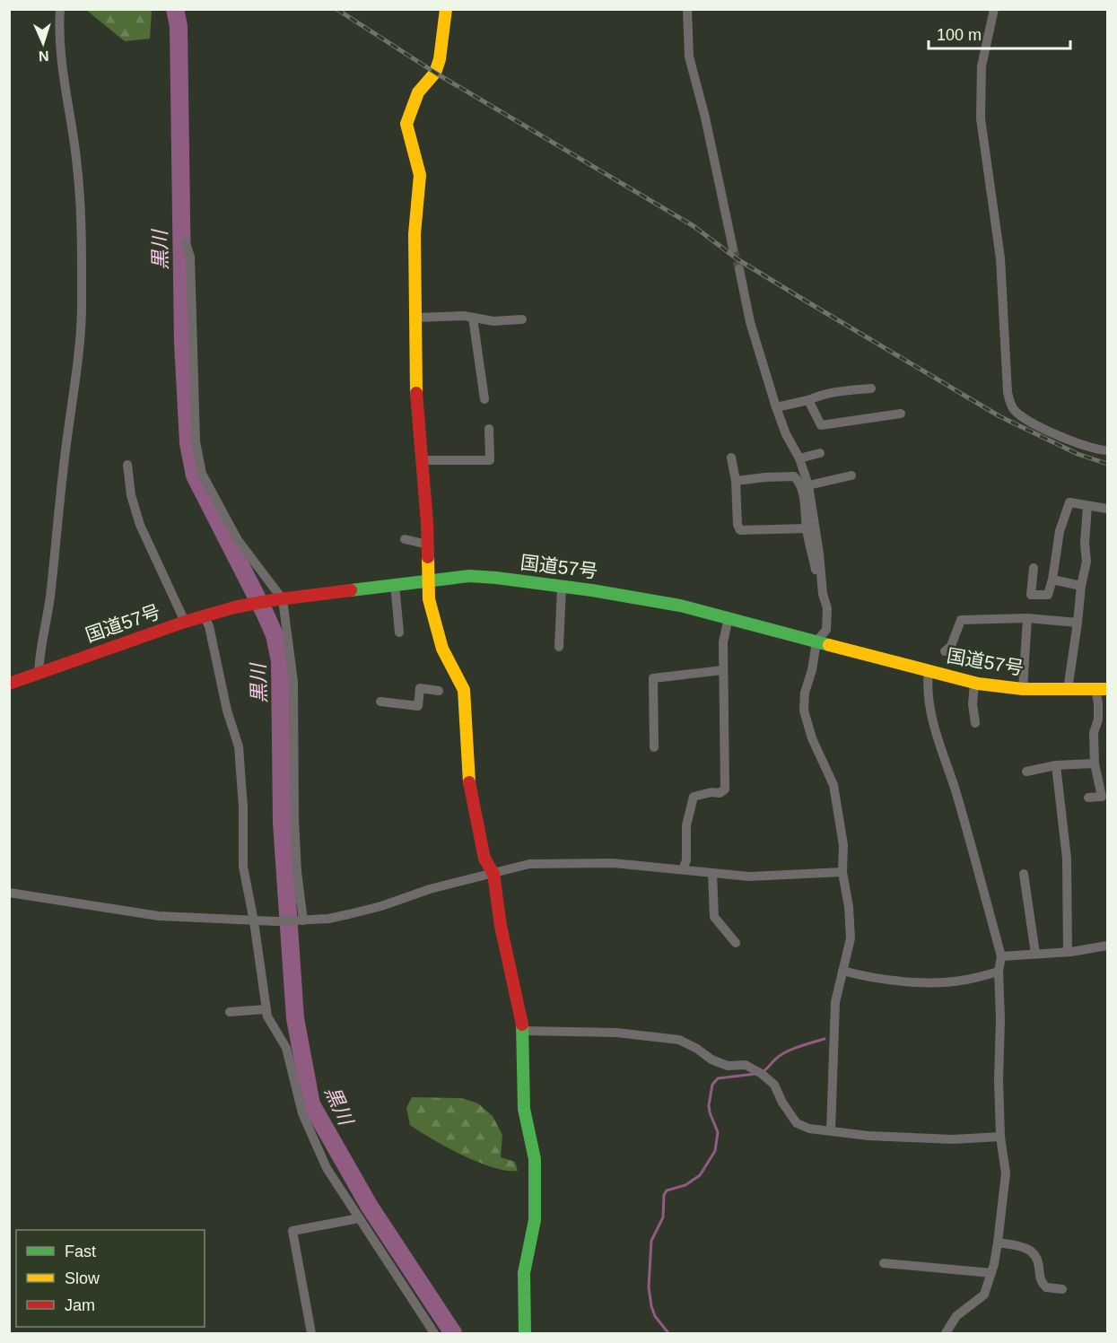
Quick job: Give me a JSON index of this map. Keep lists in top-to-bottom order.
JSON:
{
  "streets": {
    "main road": ["国道57号"]
  },
  "water": ["黒川"],
  "legend": ["Fast", "Slow", "Jam"],
  "scale_bar": "100 m",
  "north": "bottom"
}
